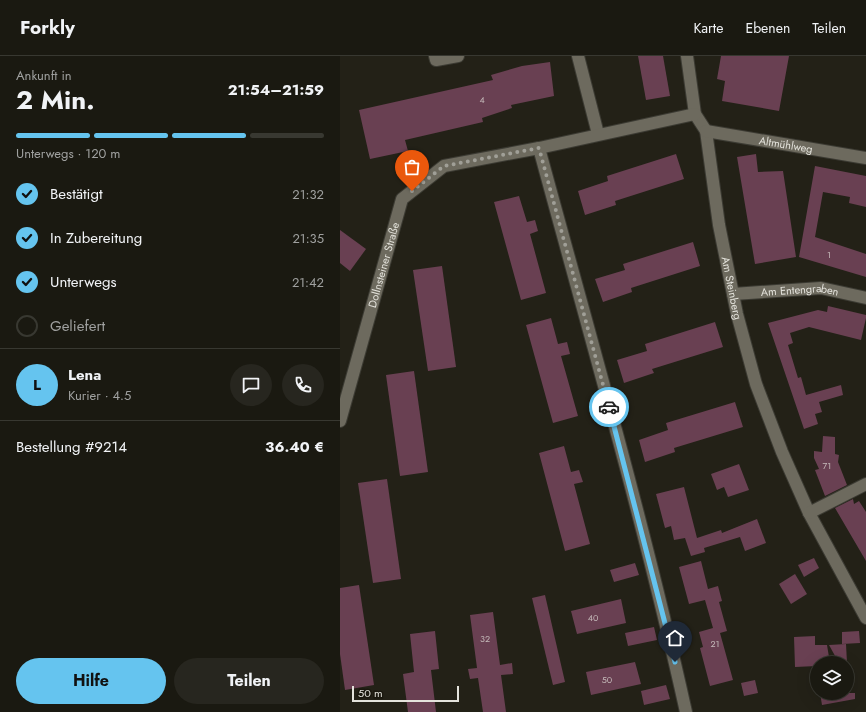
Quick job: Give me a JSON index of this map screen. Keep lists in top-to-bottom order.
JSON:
{
  "streets": {
    "street": [
      "Altmühlweg",
      "Dollnsteiner Straße",
      "Am Steinberg",
      "Am Entengraben"
    ]
  },
  "crossings": [
    ["Altmühlweg", "Am Steinberg"],
    ["Dollnsteiner Straße", "Am Steinberg"],
    ["Am Steinberg", "Am Entengraben"]
  ],
  "house_numbers": [
    "4",
    "1",
    "71",
    "40",
    "32",
    "21",
    "50"
  ],
  "scale_bar": "50 m",
  "page": {
    "header": "Forkly",
    "nav": ["Karte", "Ebenen", "Teilen"],
    "heading": ["2 Min.", "Ankunft in", "21:54–21:59"],
    "panel": [
      "Lena",
      "Kurier · 4.5",
      "Bestellung #9214",
      "36.40 €"
    ],
    "bar": "Unterwegs · 120 m",
    "list": [
      ["Bestätigt", "21:32"],
      ["In Zubereitung", "21:35"],
      ["Unterwegs", "21:42"],
      "Geliefert"
    ],
    "round": "L",
    "buttons": ["Hilfe", "Teilen"],
    "scale": "50 m"
  }
}
